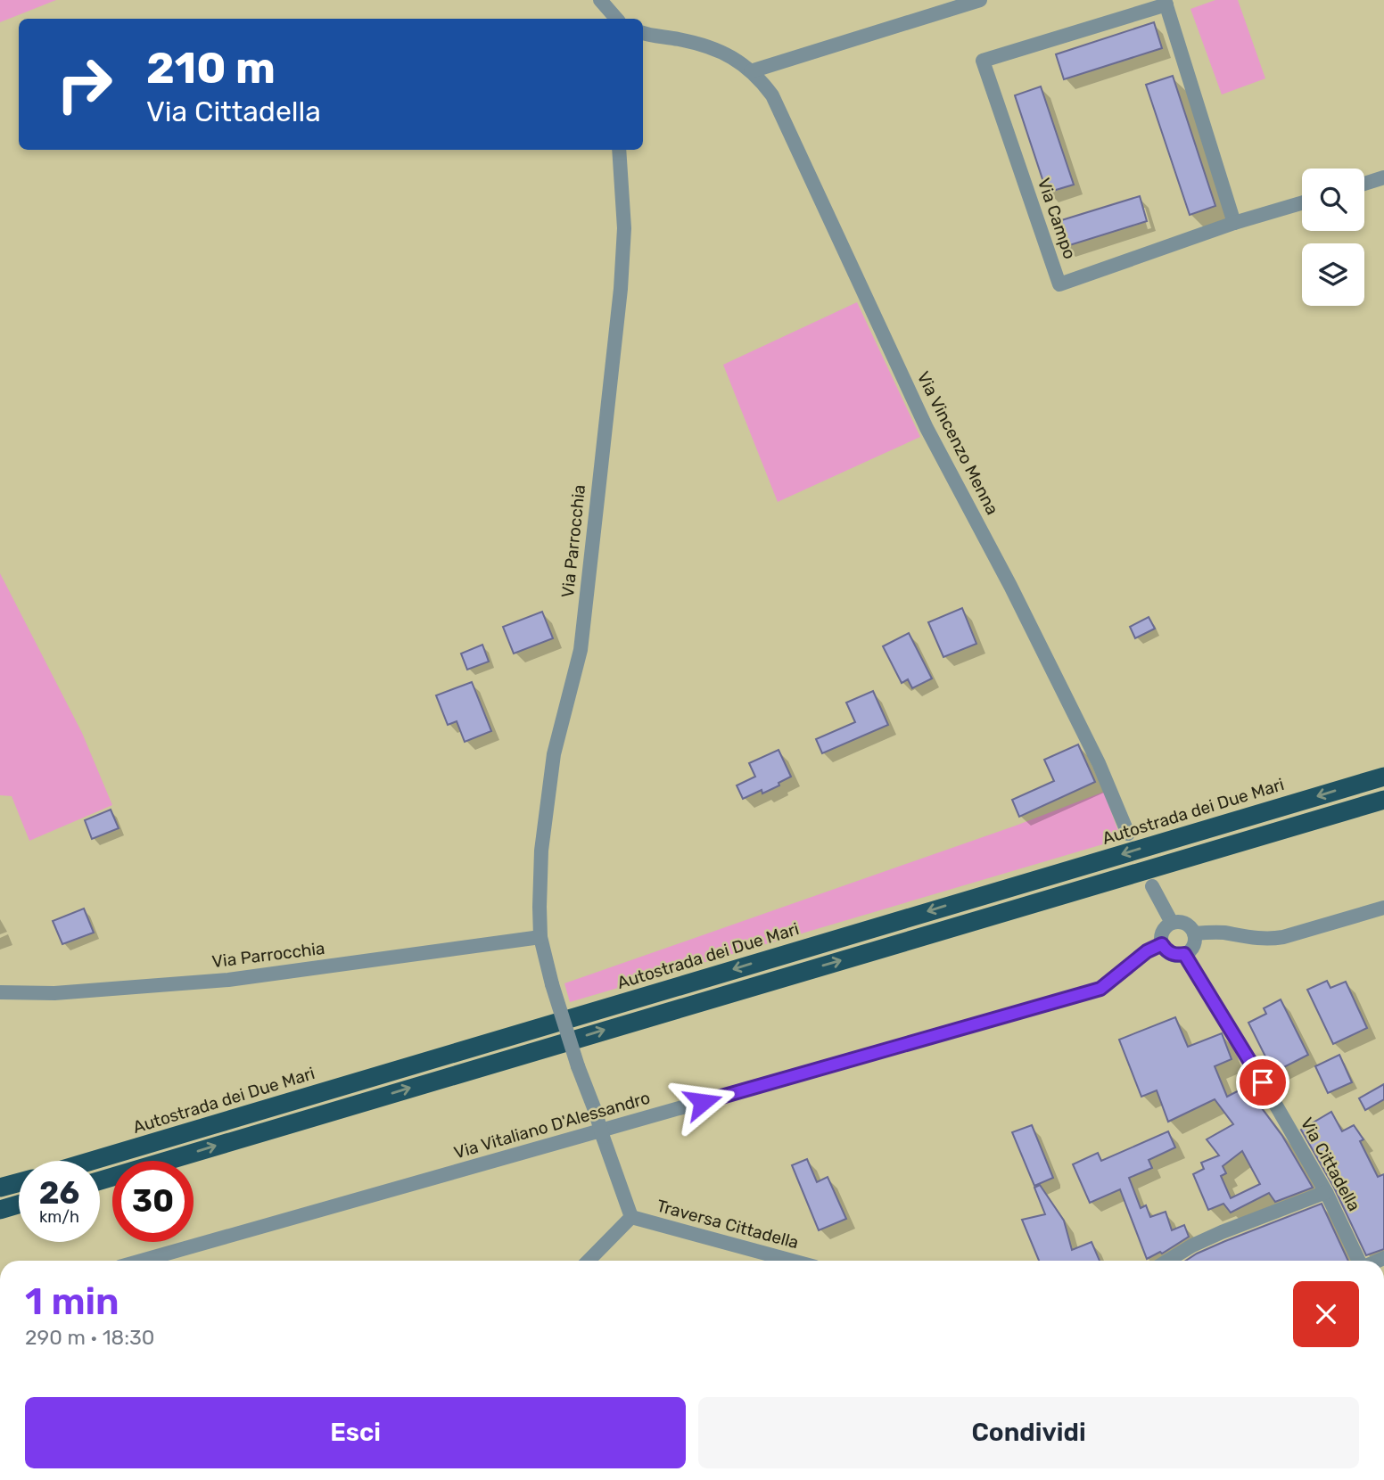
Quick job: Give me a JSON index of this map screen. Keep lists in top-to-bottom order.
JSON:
{
  "streets": {
    "highway": ["Autostrada dei Due Mari"],
    "street": [
      "Via Campo",
      "Via Vincenzo Menna",
      "Via Parrocchia",
      "Via Vitaliano D'Alessandro",
      "Via Cittadella",
      "Traversa Cittadella"
    ]
  },
  "crossings": [
    ["Via Parrocchia", "Traversa Cittadella"],
    ["Via Vitaliano D'Alessandro", "Via Cittadella"]
  ],
  "page": {
    "turn": ["210 m", "Via Cittadella"],
    "speed": "26 km/h",
    "limit": "30",
    "heading": ["1 min", "290 m · 18:30"],
    "buttons": ["Esci", "Condividi"]
  }
}
